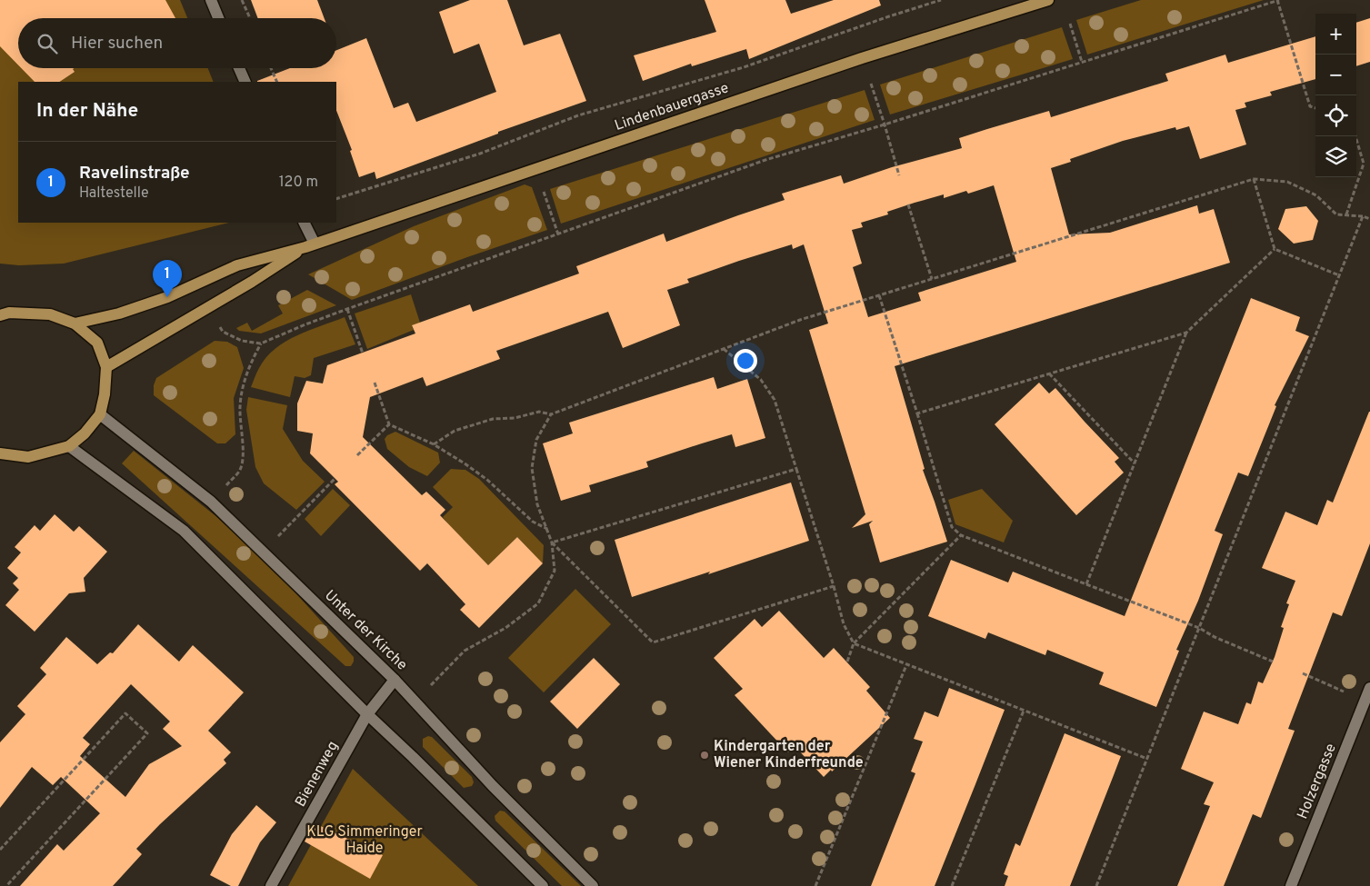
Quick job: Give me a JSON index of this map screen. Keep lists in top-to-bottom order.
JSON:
{
  "streets": {
    "main road": ["Lindenbauergasse"],
    "street": ["Unter der Kirche", "Bienenweg", "Holzergasse"]
  },
  "crossings": [
    ["Unter der Kirche", "Bienenweg"]
  ],
  "parks": ["KLG Simmeringer Haide"],
  "places": ["Kindergarten der Wiener Kinderfreunde"],
  "page": {
    "map_buttons": ["+", "−"],
    "search": "Hier suchen",
    "heading": "In der Nähe",
    "list": [
      {
        "mark": "1",
        "name": "Ravelinstraße",
        "note": "Haltestelle",
        "value": "120 m"
      }
    ],
    "pins": "1"
  }
}
